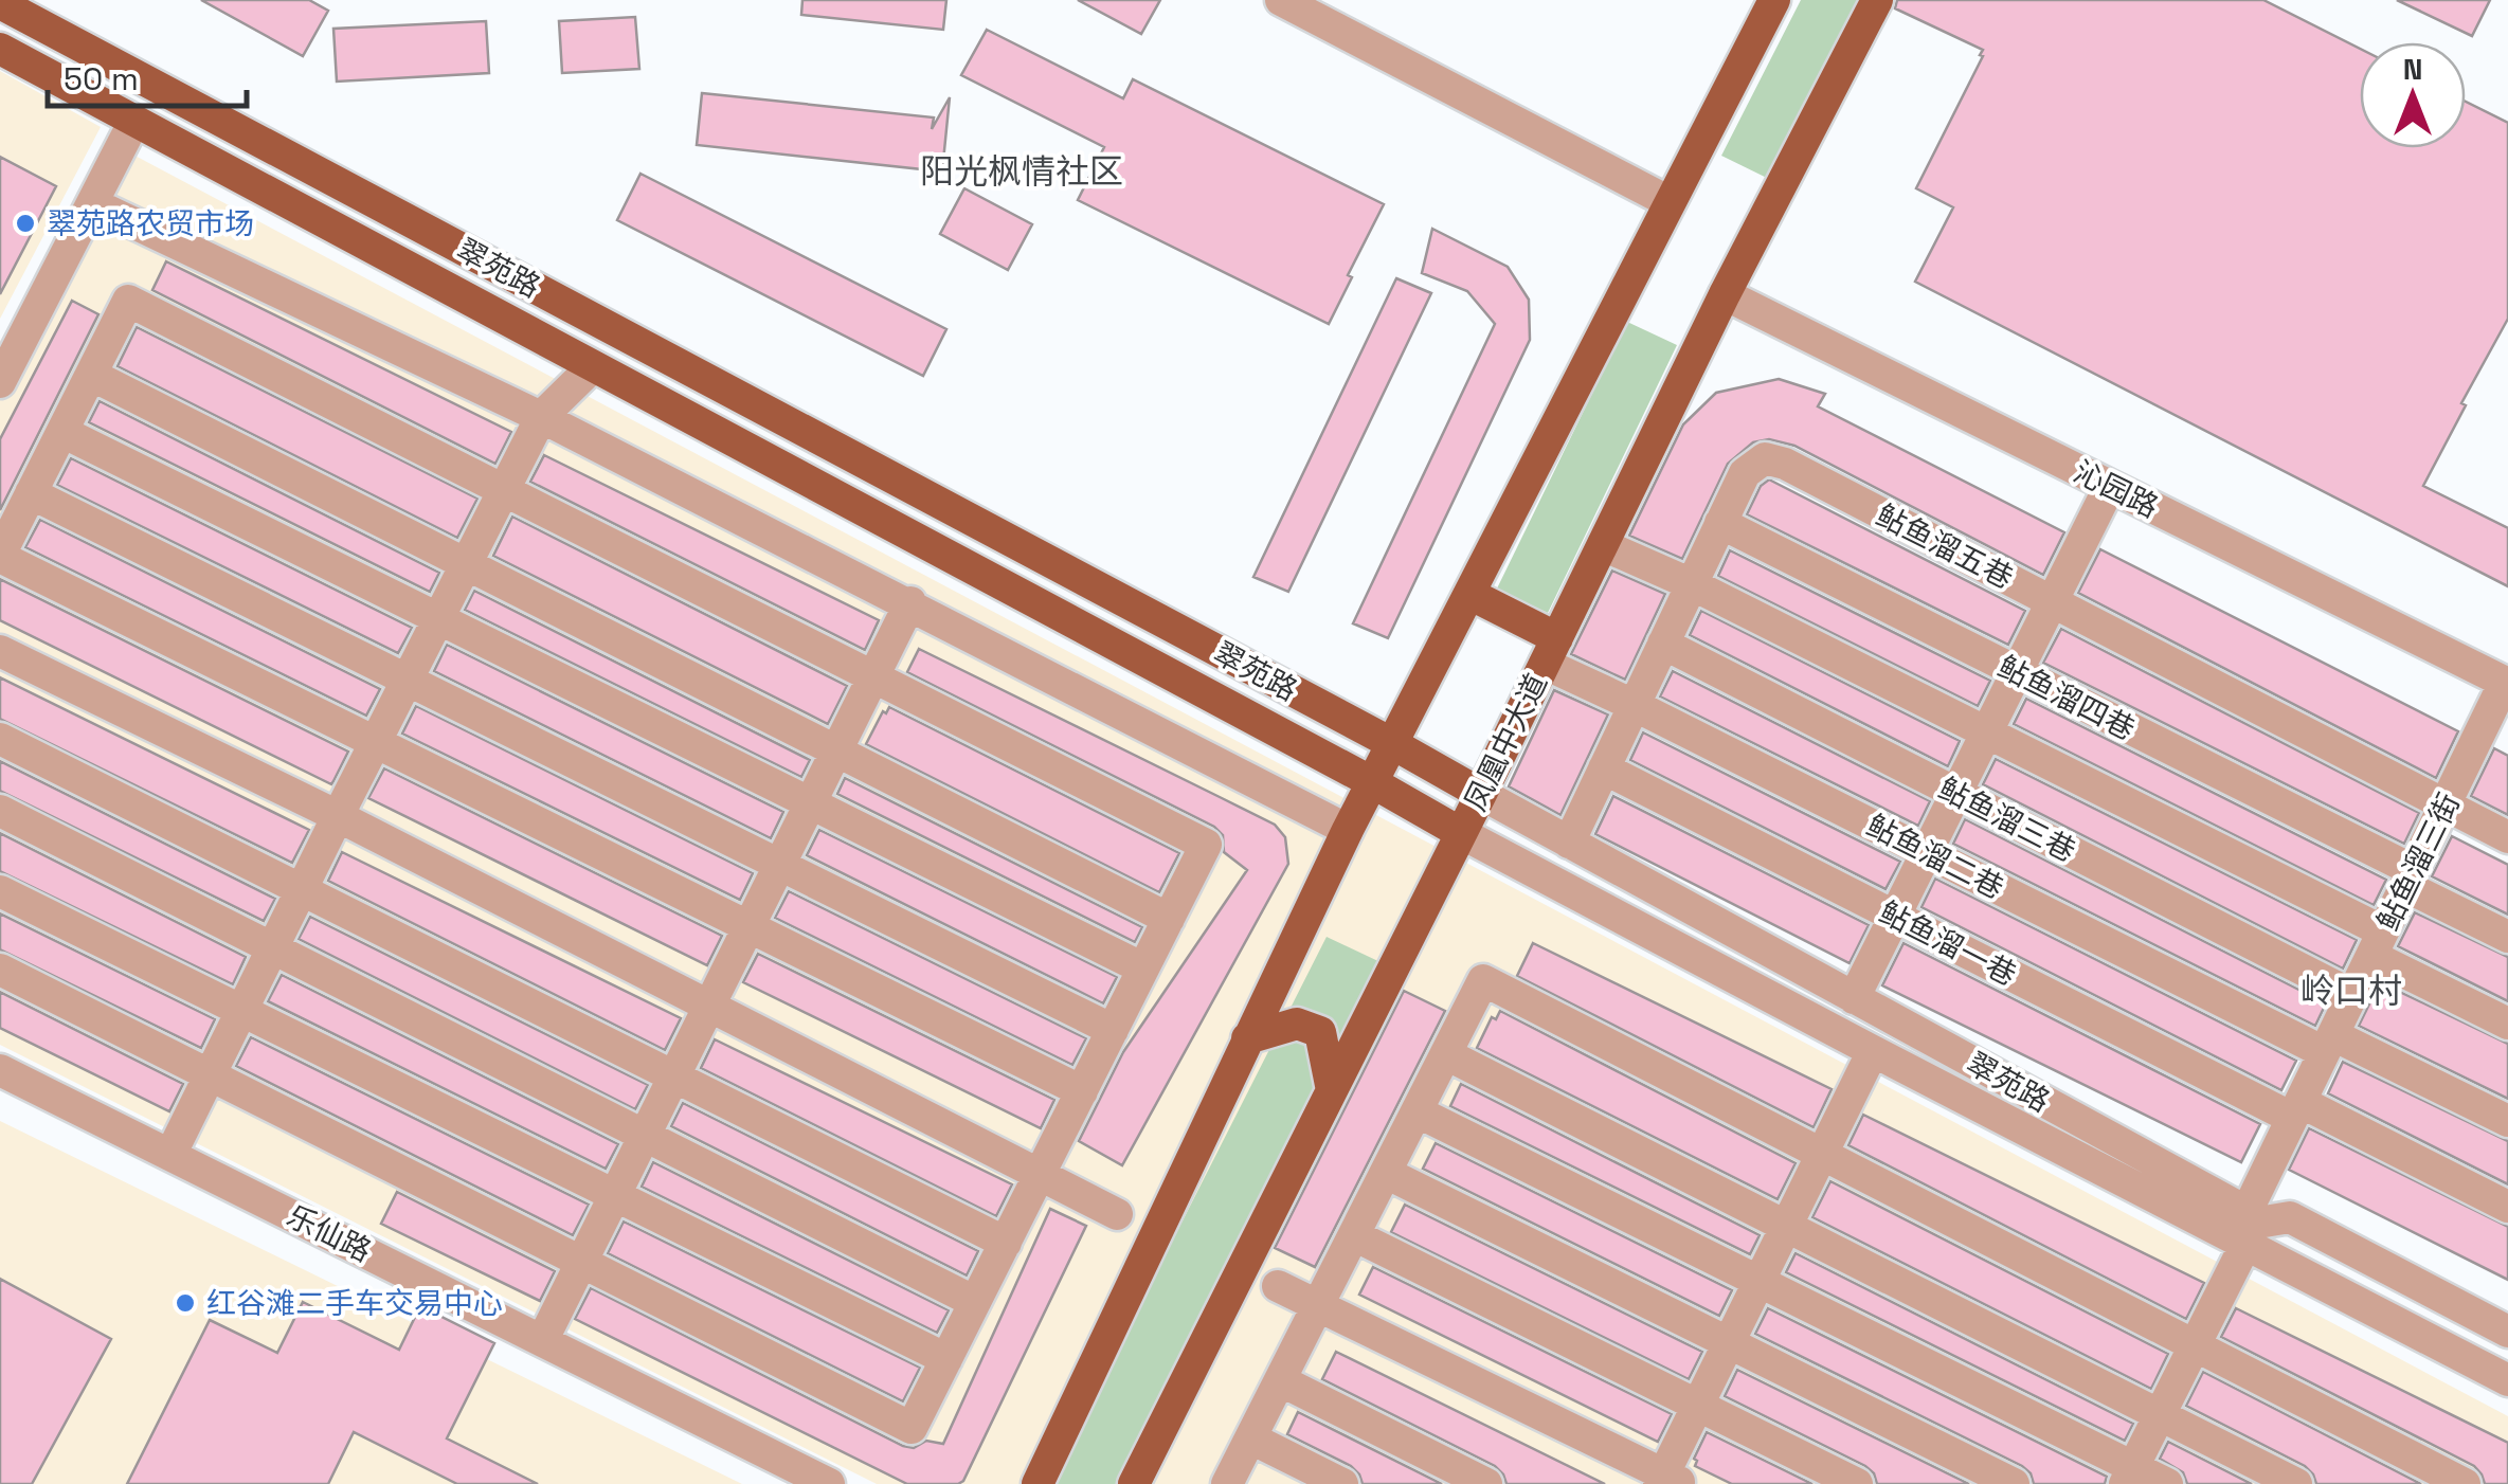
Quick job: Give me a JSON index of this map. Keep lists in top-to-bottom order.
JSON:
{
  "streets": {
    "main road": ["翠苑路", "凤凰中大道"],
    "street": [
      "沁园路",
      "鲇鱼溜五巷",
      "鲇鱼溜四巷",
      "鲇鱼溜三巷",
      "鲇鱼溜二巷",
      "鲇鱼溜三街",
      "鲇鱼溜一巷",
      "乐仙路"
    ]
  },
  "crossings": [
    ["翠苑路", "鲇鱼溜五巷"],
    ["翠苑路", "凤凰中大道"],
    ["翠苑路", "鲇鱼溜三街"],
    ["沁园路", "凤凰中大道"],
    ["沁园路", "鲇鱼溜三街"],
    ["鲇鱼溜五巷", "鲇鱼溜四巷"],
    ["鲇鱼溜五巷", "鲇鱼溜三巷"],
    ["鲇鱼溜五巷", "鲇鱼溜二巷"],
    ["鲇鱼溜五巷", "鲇鱼溜三街"],
    ["鲇鱼溜五巷", "鲇鱼溜一巷"],
    ["鲇鱼溜四巷", "鲇鱼溜三街"],
    ["凤凰中大道", "鲇鱼溜二巷"],
    ["鲇鱼溜三巷", "鲇鱼溜三街"],
    ["鲇鱼溜二巷", "鲇鱼溜三街"],
    ["鲇鱼溜三街", "鲇鱼溜一巷"]
  ],
  "districts": ["阳光枫情社区", "岭口村"],
  "places": ["翠苑路农贸市场", "红谷滩二手车交易中心"],
  "scale_bar": "50 m",
  "north": "top"
}
